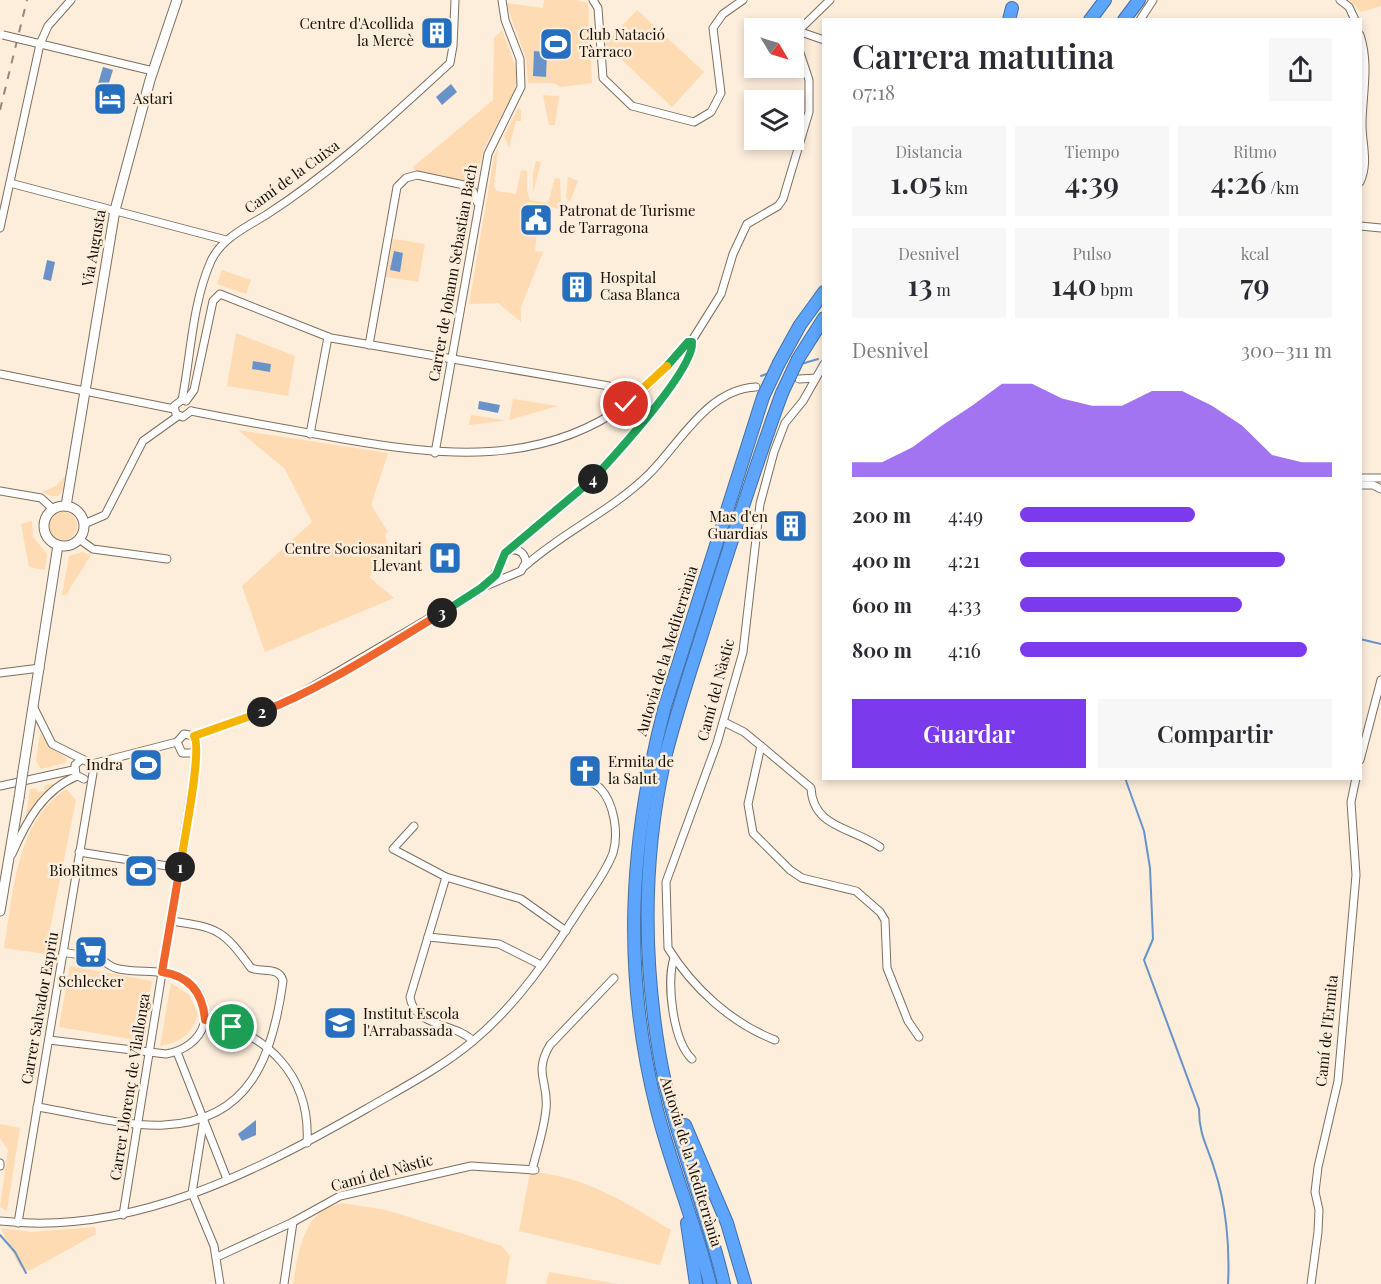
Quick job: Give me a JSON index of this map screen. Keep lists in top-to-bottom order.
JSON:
{
  "streets": {
    "highway": ["Autovia de la Mediterrània"],
    "main road": ["Via Augusta"],
    "street": [
      "Camí de la Cuixa",
      "Carrer de Johann Sebastian Bach",
      "Camí del Nàstic",
      "Carrer Salvador Espriu",
      "Camí de l'Ermita",
      "Carrer Llorenç de Vilallonga"
    ]
  },
  "places": {
    "building": ["Centre d'Acollida la Mercè", "Hospital Casa Blanca", "Mas d'en Guardias"],
    "sports": ["Club Natació Tàrraco", "Indra", "BioRitmes"],
    "hotel": ["Astari"],
    "public building": ["Patronat de Turisme de Tarragona"],
    "hospital": ["Centre Sociosanitari Llevant"],
    "church": ["Ermita de la Salut"],
    "supermarket": ["Schlecker"],
    "school or university": ["Institut Escola l'Arrabassada"]
  },
  "north": "bottom right",
  "page": {
    "heading": ["Carrera matutina", "07:18"],
    "stats": [
      ["Distancia", "1.05 km"],
      ["Tiempo", "4:39"],
      ["Ritmo", "4:26 /km"],
      ["Desnivel", "13 m"],
      ["Pulso", "140 bpm"],
      ["kcal", "79"]
    ],
    "chart": ["Desnivel", "300–311 m"],
    "pins": [
      "4",
      "3",
      "2",
      "1"
    ],
    "list": [
      {
        "name": "200 m",
        "note": "4:49"
      },
      {
        "name": "400 m",
        "note": "4:21"
      },
      {
        "name": "600 m",
        "note": "4:33"
      },
      {
        "name": "800 m",
        "note": "4:16"
      }
    ],
    "buttons": ["Guardar", "Compartir"]
  }
}
